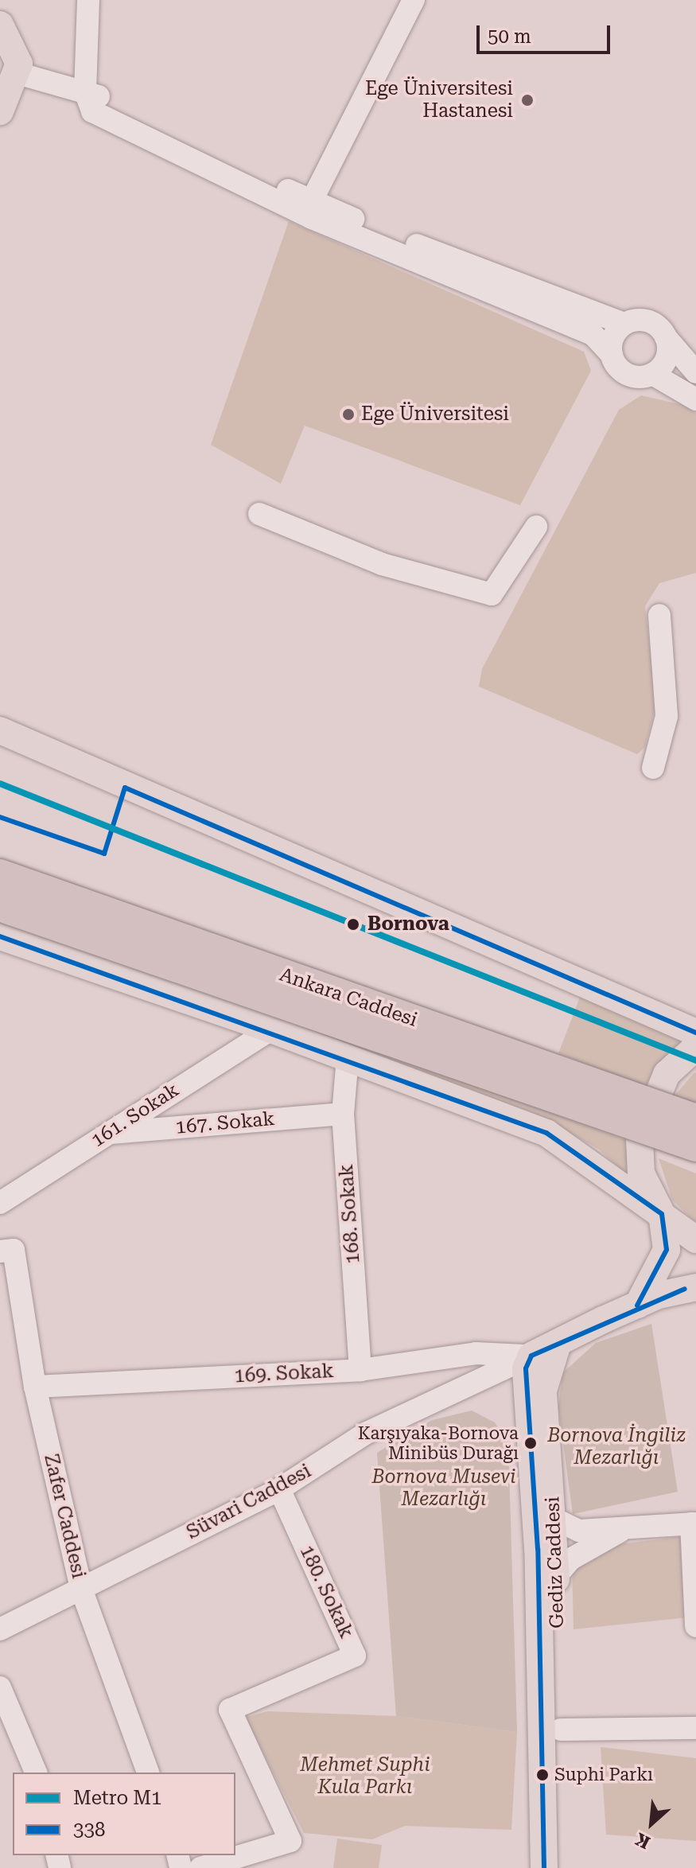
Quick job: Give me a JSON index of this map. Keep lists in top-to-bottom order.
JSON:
{
  "streets": {
    "highway": ["Ankara Caddesi"],
    "main road": ["Gediz Caddesi"],
    "street": [
      "161. Sokak",
      "167. Sokak",
      "168. Sokak",
      "169. Sokak",
      "Süvari Caddesi",
      "Zafer Caddesi",
      "180. Sokak"
    ]
  },
  "crossings": [
    ["161. Sokak", "167. Sokak"],
    ["167. Sokak", "168. Sokak"],
    ["168. Sokak", "169. Sokak"],
    ["169. Sokak", "Süvari Caddesi"],
    ["169. Sokak", "Zafer Caddesi"],
    ["169. Sokak", "Gediz Caddesi"],
    ["Süvari Caddesi", "Zafer Caddesi"],
    ["Süvari Caddesi", "Gediz Caddesi"],
    ["Süvari Caddesi", "180. Sokak"]
  ],
  "parks": ["Bornova İngiliz Mezarlığı", "Bornova Musevi Mezarlığı", "Mehmet Suphi Kula Parkı"],
  "places": [
    "Ege Üniversitesi Hastanesi",
    "Ege Üniversitesi",
    "Bornova",
    "Karşıyaka-Bornova Minibüs Durağı",
    "Suphi Parkı"
  ],
  "lines": ["metro line M1", "transit line 338"],
  "legend": ["Metro M1", "338"],
  "scale_bar": "50 m",
  "north": "bottom left"
}
